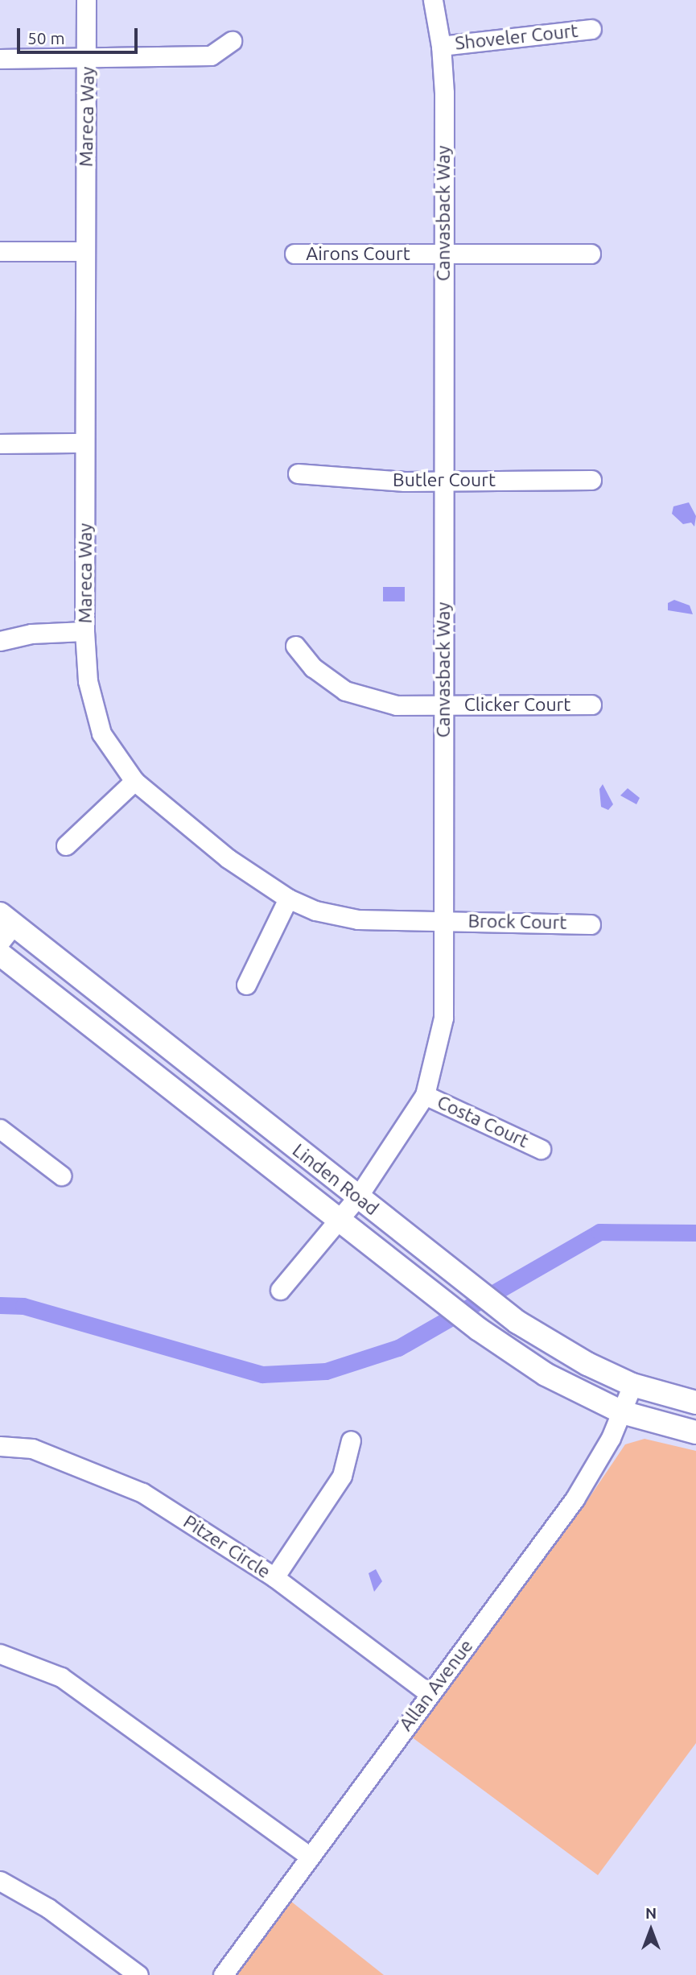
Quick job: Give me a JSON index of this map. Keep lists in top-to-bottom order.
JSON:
{
  "streets": {
    "street": [
      "Shoveler Court",
      "Mareca Way",
      "Canvasback Way",
      "Airons Court",
      "Butler Court",
      "Clicker Court",
      "Brock Court",
      "Costa Court",
      "Linden Road",
      "Pitzer Circle",
      "Allan Avenue"
    ]
  },
  "crossings": [
    ["Shoveler Court", "Canvasback Way"],
    ["Mareca Way", "Canvasback Way"],
    ["Mareca Way", "Brock Court"],
    ["Canvasback Way", "Airons Court"],
    ["Canvasback Way", "Butler Court"],
    ["Canvasback Way", "Clicker Court"],
    ["Canvasback Way", "Brock Court"],
    ["Canvasback Way", "Costa Court"],
    ["Canvasback Way", "Linden Road"],
    ["Linden Road", "Allan Avenue"],
    ["Pitzer Circle", "Allan Avenue"]
  ],
  "scale_bar": "50 m",
  "north": "top"
}
